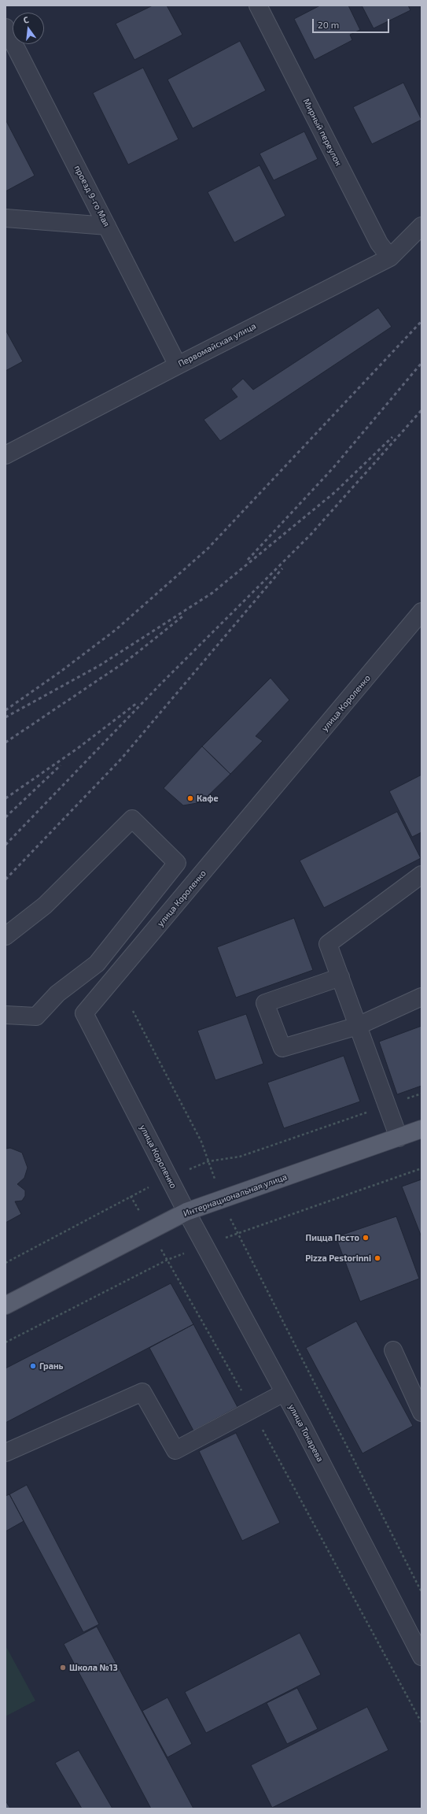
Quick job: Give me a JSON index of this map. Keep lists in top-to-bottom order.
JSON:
{
  "streets": {
    "main road": ["Интернациональная улица"],
    "street": [
      "Мирный переулок",
      "проезд 9-го Мая",
      "Первомайская улица",
      "улица Короленко",
      "улица Токарева"
    ]
  },
  "crossings": [
    ["Мирный переулок", "Первомайская улица"],
    ["проезд 9-го Мая", "Первомайская улица"],
    ["улица Короленко", "Интернациональная улица"],
    ["улица Короленко", "улица Токарева"],
    ["Интернациональная улица", "улица Токарева"]
  ],
  "places": [
    "Кафе",
    "Пицца Песто",
    "Pizza Pestorinni",
    "Грань",
    "Школа №13"
  ],
  "scale_bar": "20 m",
  "north": "top"
}
